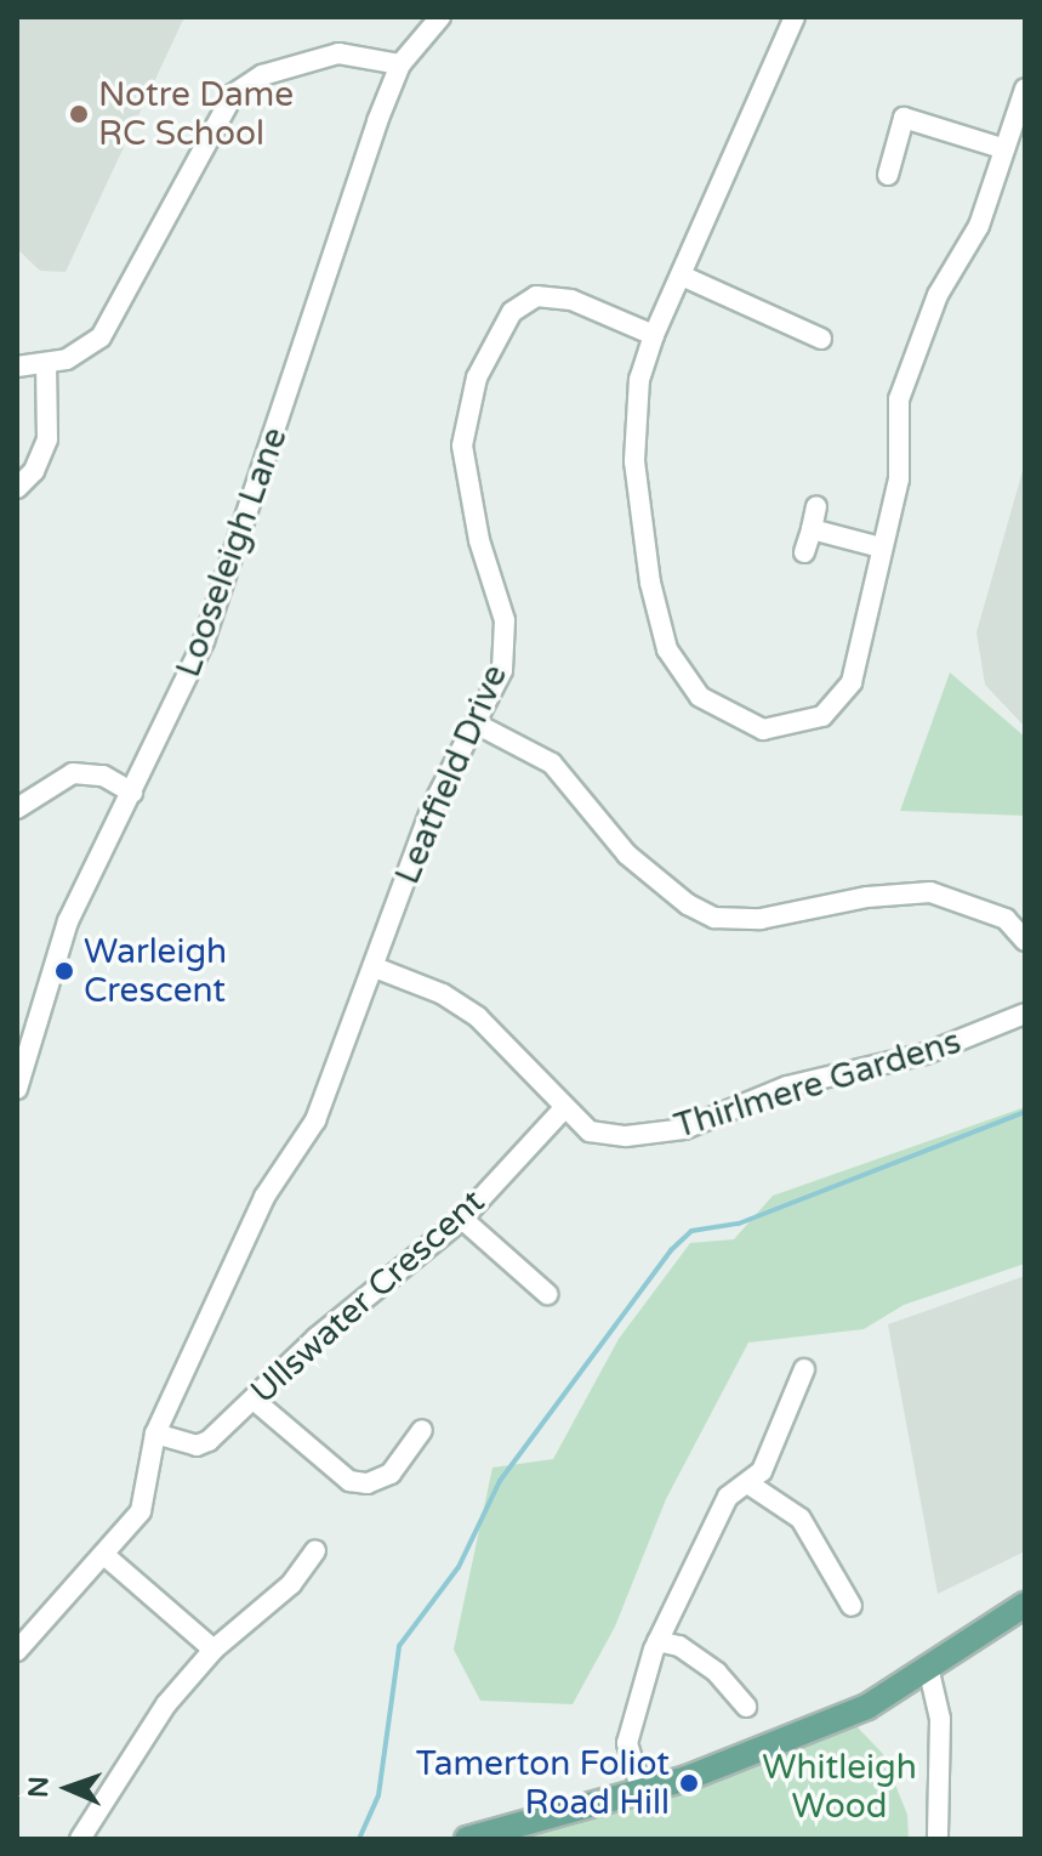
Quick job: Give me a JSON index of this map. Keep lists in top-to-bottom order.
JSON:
{
  "streets": {
    "street": [
      "Looseleigh Lane",
      "Leatfield Drive",
      "Thirlmere Gardens",
      "Ullswater Crescent"
    ]
  },
  "crossings": [
    ["Leatfield Drive", "Thirlmere Gardens"],
    ["Leatfield Drive", "Ullswater Crescent"],
    ["Thirlmere Gardens", "Ullswater Crescent"]
  ],
  "parks": ["Whitleigh Wood"],
  "places": ["Notre Dame RC School", "Warleigh Crescent", "Tamerton Foliot Road Hill"],
  "north": "left"
}
